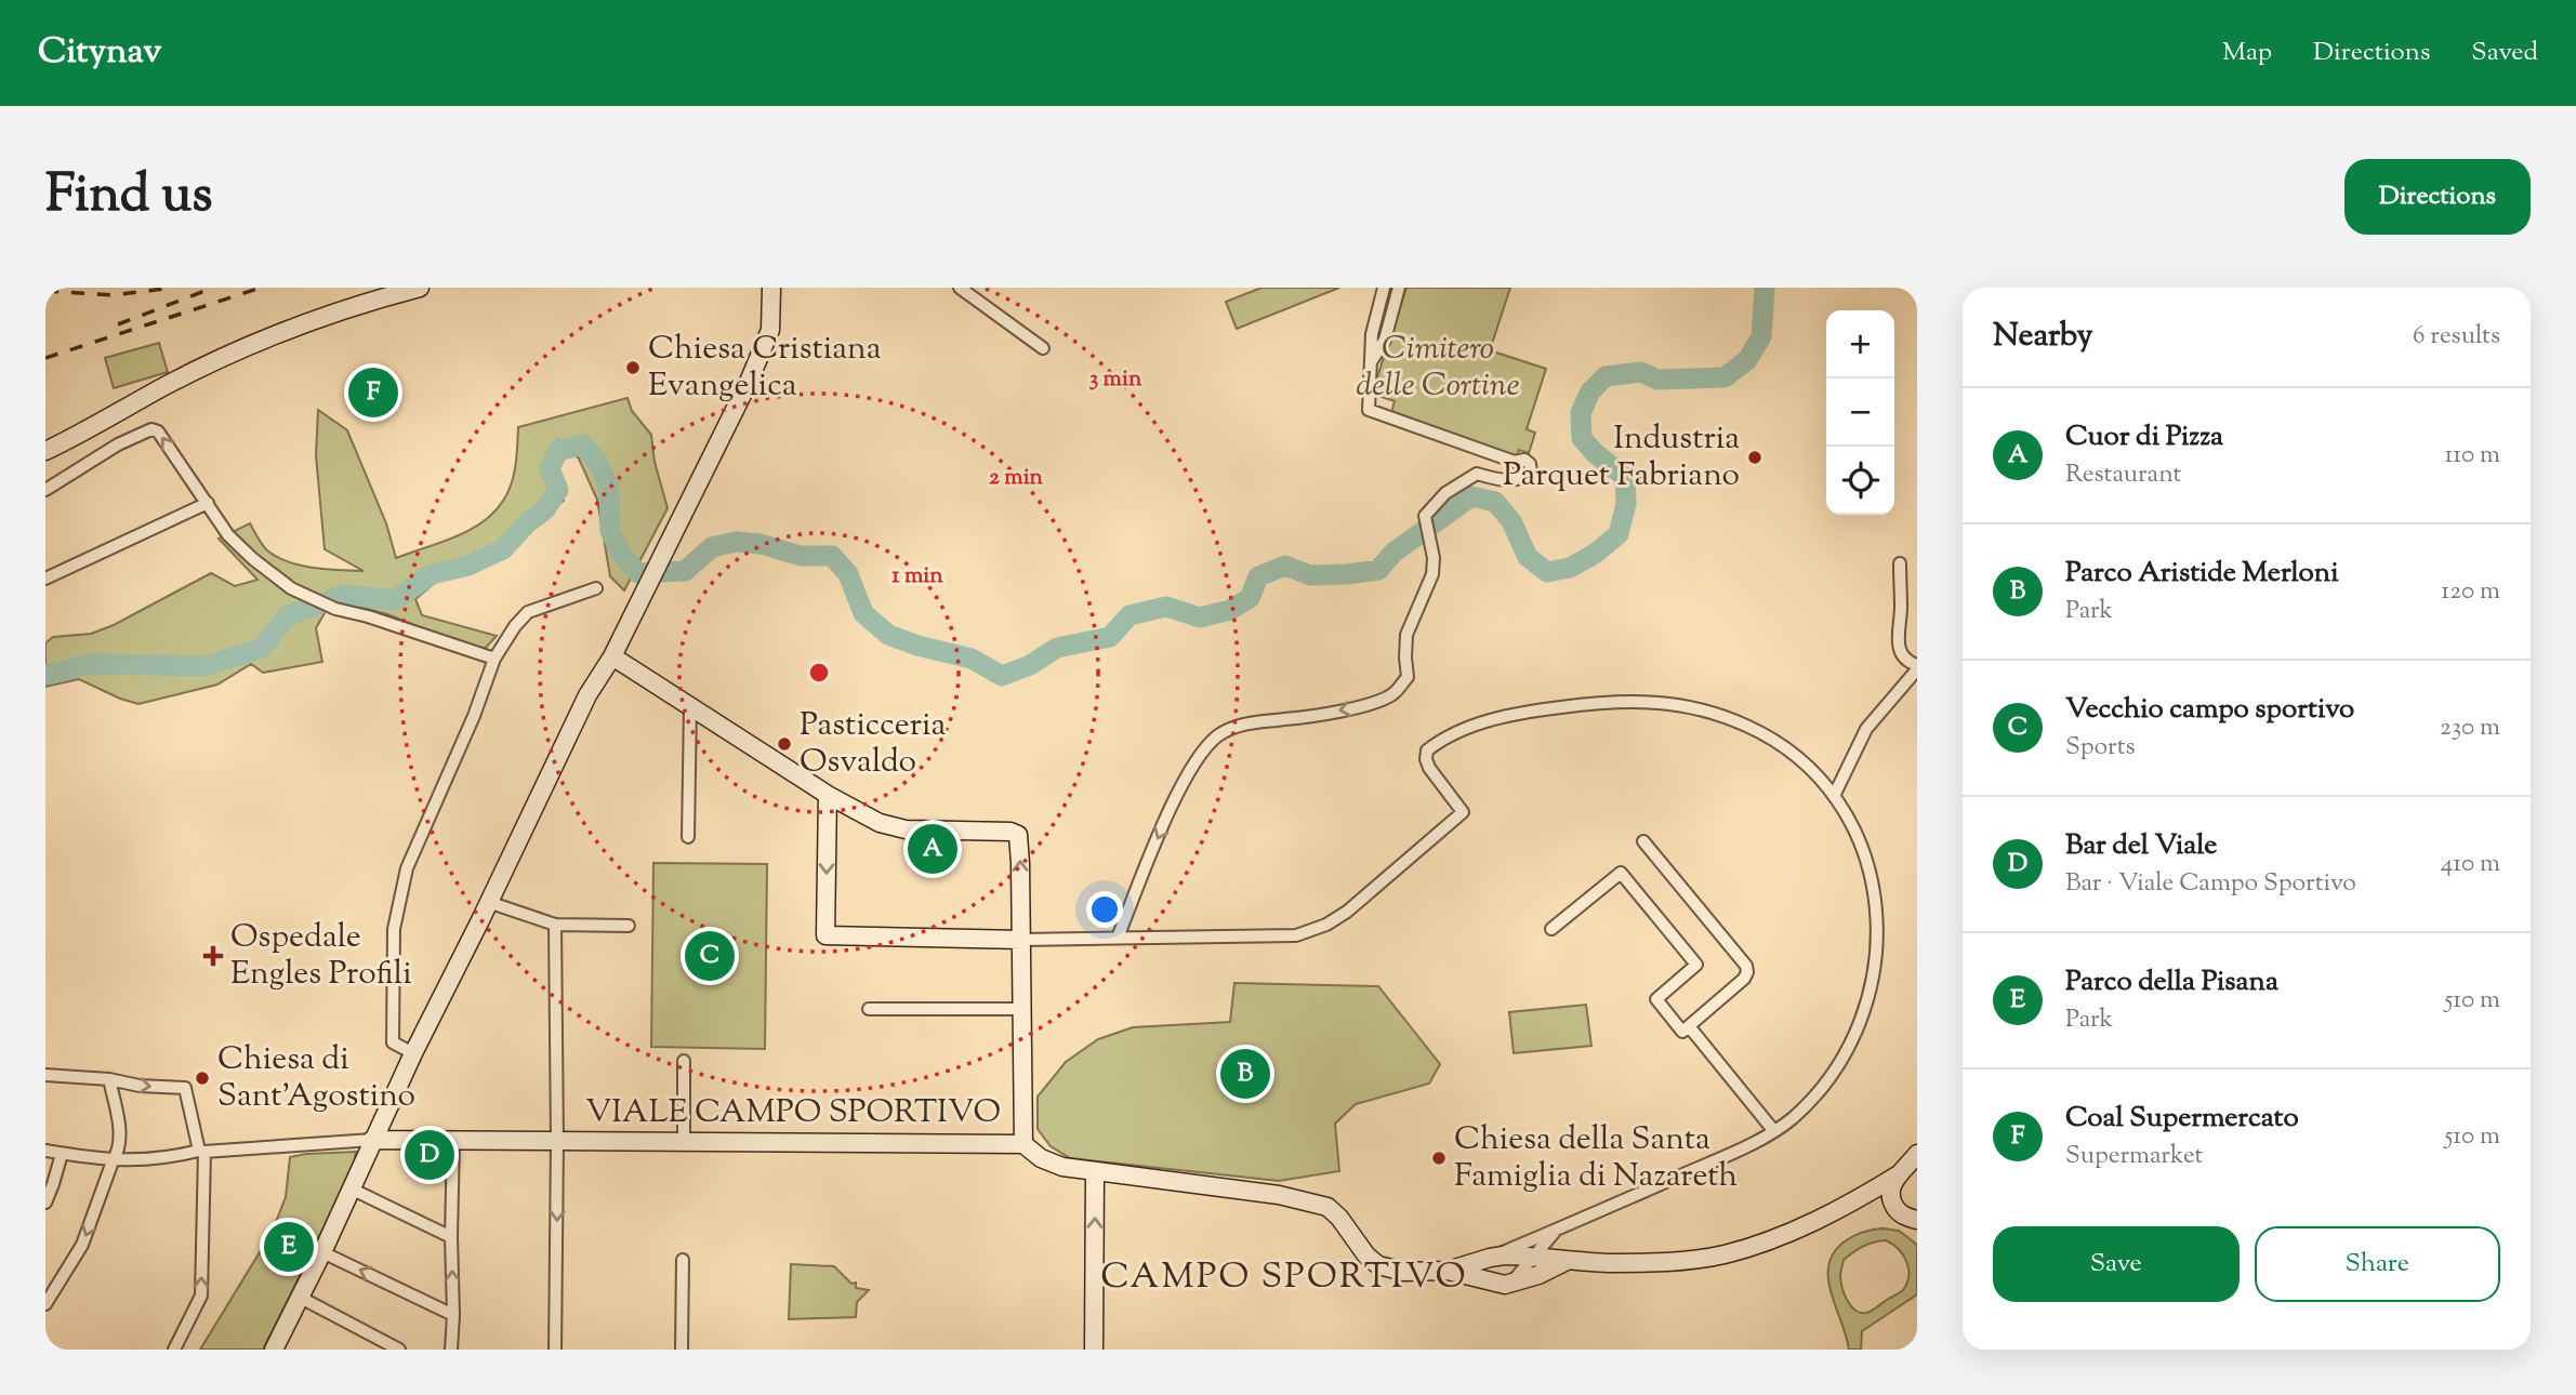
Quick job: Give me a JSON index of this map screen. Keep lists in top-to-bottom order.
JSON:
{
  "streets": {
    "street": ["VIALE CAMPO SPORTIVO"]
  },
  "districts": ["CAMPO SPORTIVO"],
  "parks": ["Cimitero delle Cortine"],
  "places": {
    "other": [
      "Chiesa Cristiana Evangelica",
      "Industria Parquet Fabriano",
      "Pasticceria Osvaldo",
      "Chiesa di Sant'Agostino",
      "Chiesa della Santa Famiglia di Nazareth"
    ],
    "health": ["Ospedale Engles Profili"]
  },
  "page": {
    "header": "Citynav",
    "nav": ["Map", "Directions", "Saved"],
    "title": "Find us",
    "buttons": [
      "Directions",
      ["Save", "Share"]
    ],
    "heading": ["Nearby", "6 results"],
    "map_buttons": ["+", "−"],
    "pins": [
      "F",
      "A",
      "C",
      "B",
      "D",
      "E"
    ],
    "list": [
      {
        "mark": "A",
        "name": "Cuor di Pizza",
        "note": "Restaurant",
        "value": "110 m"
      },
      {
        "mark": "B",
        "name": "Parco Aristide Merloni",
        "note": "Park",
        "value": "120 m"
      },
      {
        "mark": "C",
        "name": "Vecchio campo sportivo",
        "note": "Sports",
        "value": "230 m"
      },
      {
        "mark": "D",
        "name": "Bar del Viale",
        "note": "Bar · Viale Campo Sportivo",
        "value": "410 m"
      },
      {
        "mark": "E",
        "name": "Parco della Pisana",
        "note": "Park",
        "value": "510 m"
      },
      {
        "mark": "F",
        "name": "Coal Supermercato",
        "note": "Supermarket",
        "value": "510 m"
      }
    ]
  },
  "rings": ["3 min", "2 min", "1 min"]
}
